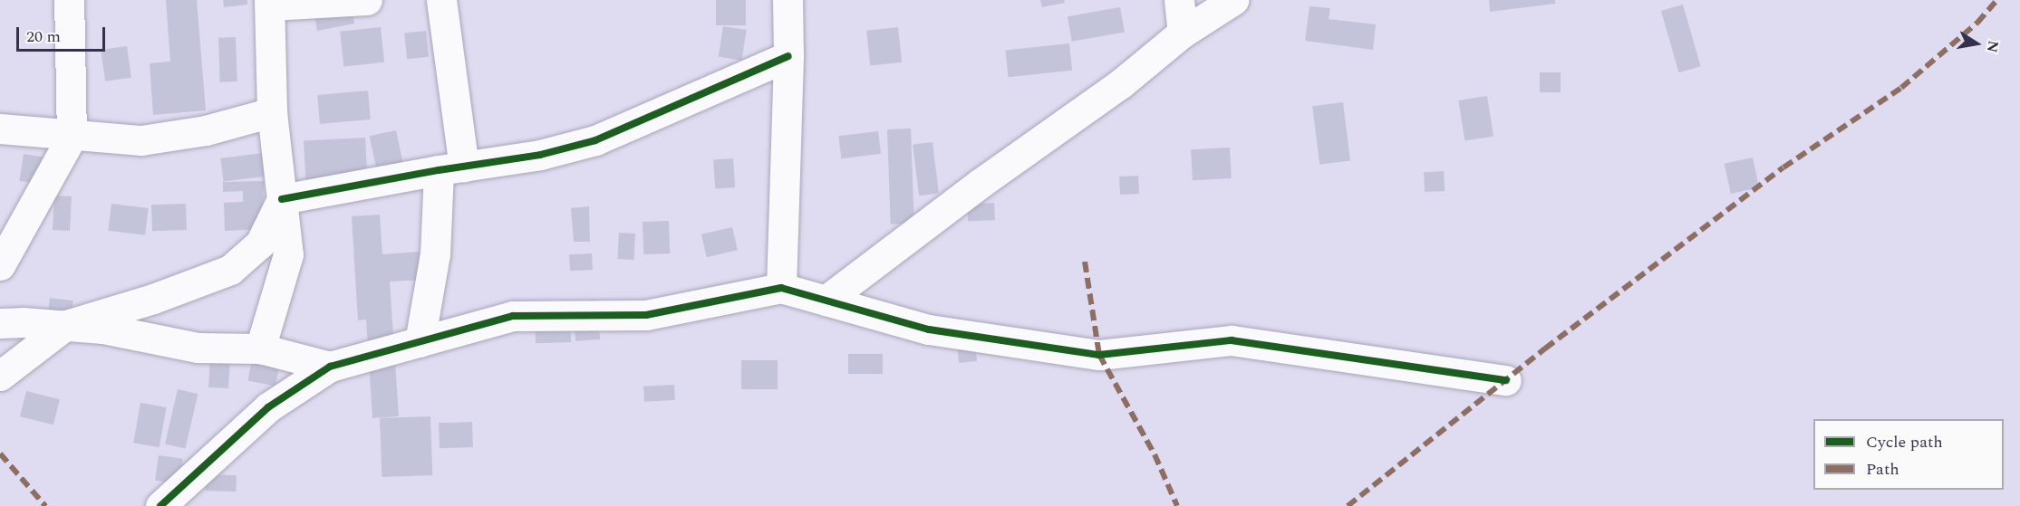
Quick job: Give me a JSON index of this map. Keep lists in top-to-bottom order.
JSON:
{
  "legend": ["Cycle path", "Path"],
  "scale_bar": "20 m",
  "north": "right"
}
